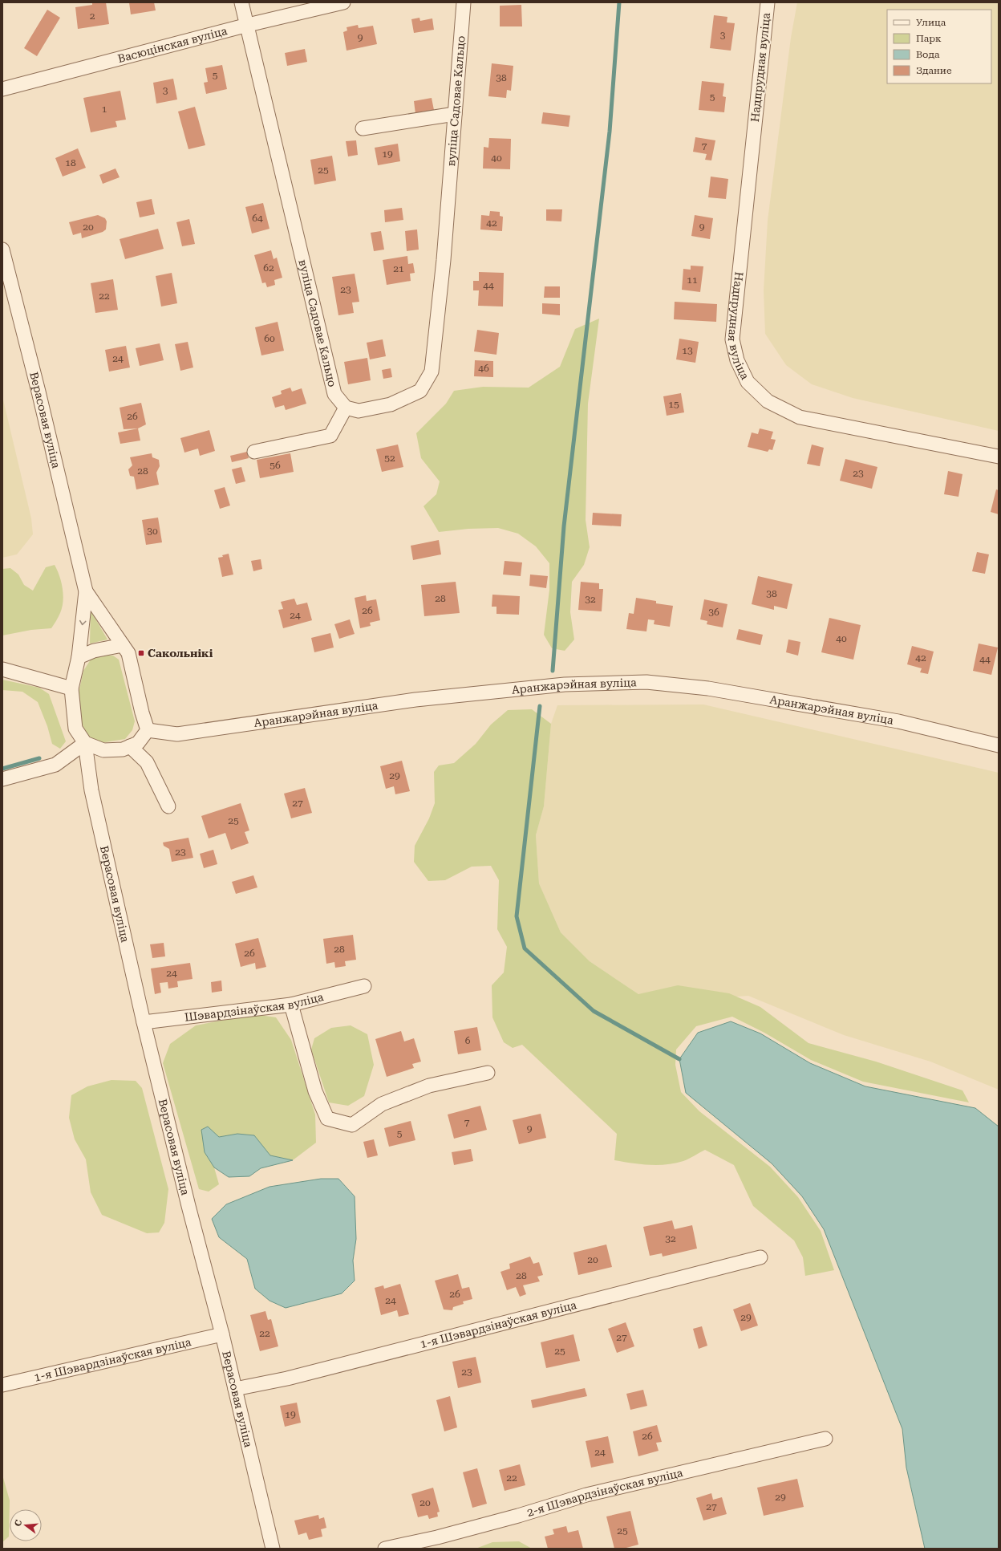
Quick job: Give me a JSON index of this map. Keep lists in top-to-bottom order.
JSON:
{
  "streets": {
    "street": [
      "Васюцінская вуліца",
      "Надпрудная вуліца",
      "вуліца Садовае Кальцо",
      "Верасовая вуліца",
      "Аранжарэйная вуліца",
      "Шэвардзінаўская вуліца",
      "1-я Шэвардзінаўская вуліца",
      "2-я Шэвардзінаўская вуліца"
    ]
  },
  "crossings": [
    ["Васюцінская вуліца", "вуліца Садовае Кальцо"],
    ["Верасовая вуліца", "Аранжарэйная вуліца"],
    ["Верасовая вуліца", "Шэвардзінаўская вуліца"],
    ["Верасовая вуліца", "1-я Шэвардзінаўская вуліца"]
  ],
  "places": {
    "transit": ["Сакольнікі"]
  },
  "house_numbers": [
    "2",
    "3",
    "9",
    "5",
    "38",
    "3",
    "5",
    "1",
    "7",
    "19",
    "40",
    "18",
    "25",
    "64",
    "42",
    "20",
    "9",
    "62",
    "21",
    "11",
    "44",
    "23",
    "22",
    "60",
    "13",
    "24",
    "46",
    "15",
    "26",
    "52",
    "56",
    "28",
    "23",
    "30",
    "38",
    "28",
    "32",
    "26",
    "36",
    "24",
    "40",
    "42",
    "44",
    "29",
    "27",
    "25",
    "23",
    "28",
    "26",
    "24",
    "6",
    "7",
    "9",
    "5",
    "32",
    "20",
    "28",
    "26",
    "24",
    "29",
    "22",
    "27",
    "25",
    "23",
    "19",
    "26",
    "24",
    "22",
    "29",
    "20",
    "27",
    "25"
  ],
  "legend": [
    "Улица",
    "Парк",
    "Вода",
    "Здание"
  ],
  "north": "left"
}
